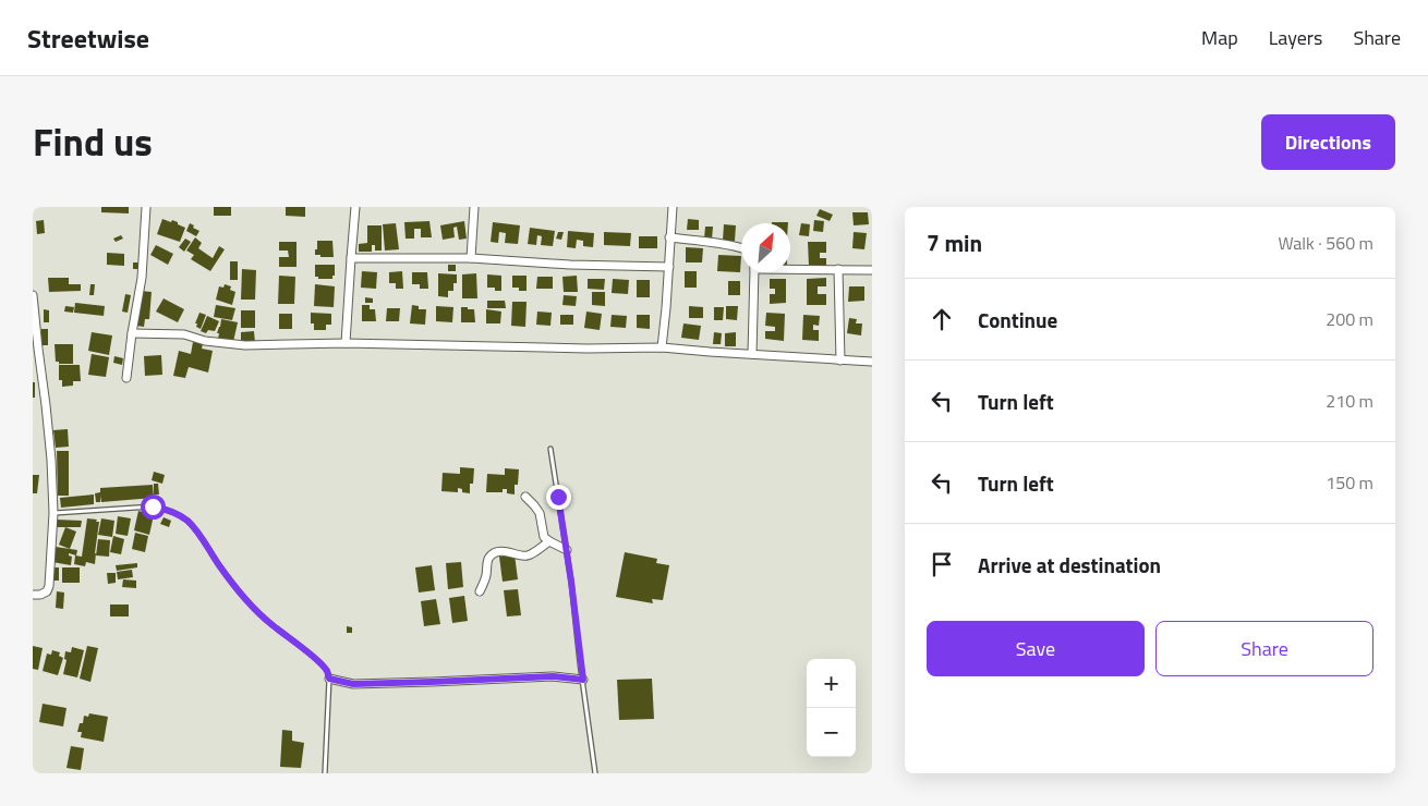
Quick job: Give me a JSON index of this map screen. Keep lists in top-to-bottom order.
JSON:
{
  "north": "top right",
  "page": {
    "header": "Streetwise",
    "nav": ["Map", "Layers", "Share"],
    "title": "Find us",
    "buttons": [
      "Directions",
      ["Save", "Share"]
    ],
    "heading": ["7 min", "Walk · 560 m"],
    "list": [
      ["Continue", "200 m"],
      ["Turn left", "210 m"],
      ["Turn left", "150 m"],
      "Arrive at destination"
    ],
    "map_buttons": ["+", "−"]
  }
}
